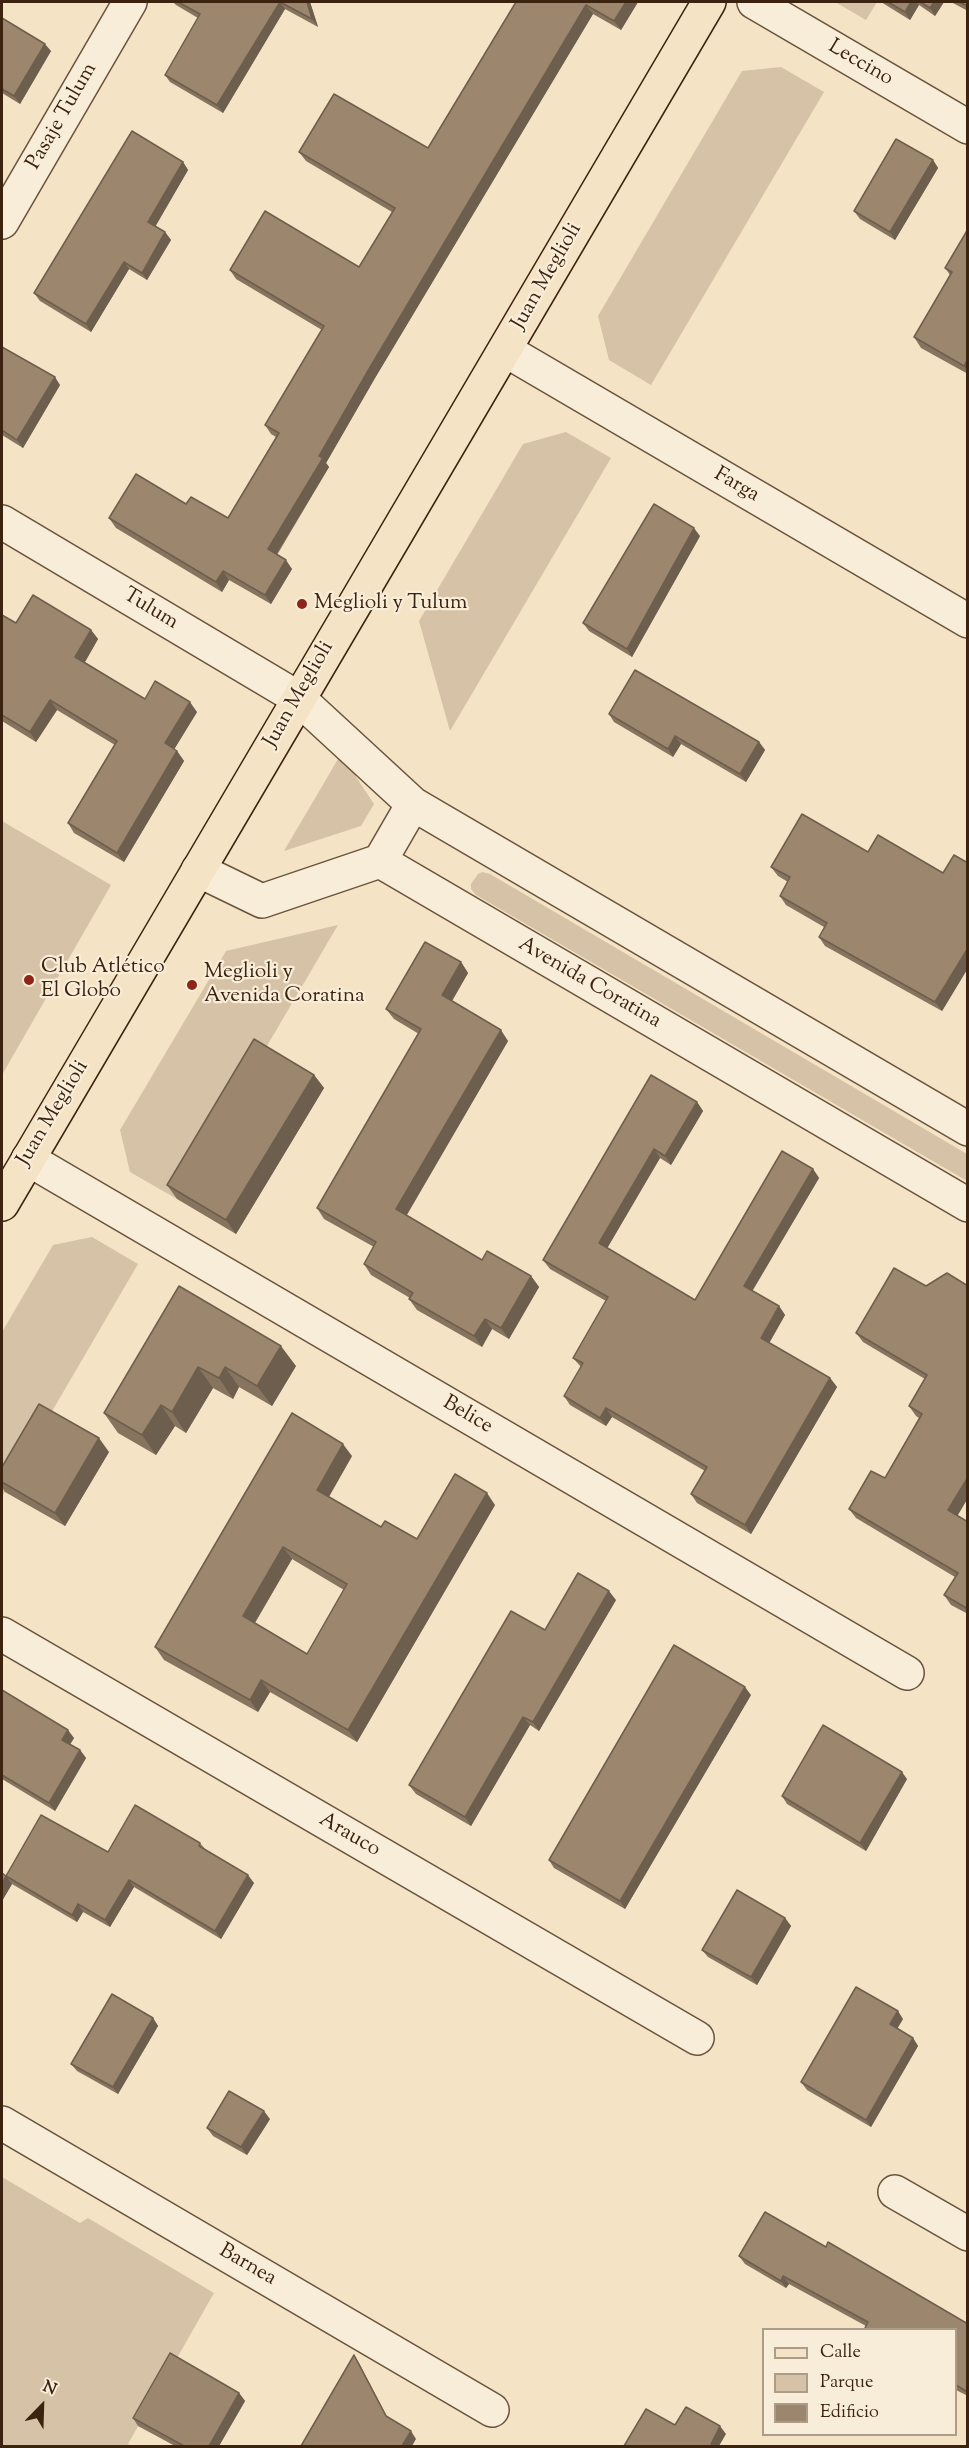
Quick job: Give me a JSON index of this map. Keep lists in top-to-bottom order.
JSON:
{
  "streets": {
    "main road": ["Juan Meglioli"],
    "street": [
      "Leccino",
      "Pasaje Tulum",
      "Farga",
      "Tulum",
      "Avenida Coratina",
      "Belice",
      "Arauco",
      "Barnea"
    ]
  },
  "crossings": [
    ["Juan Meglioli", "Farga"],
    ["Juan Meglioli", "Tulum"],
    ["Juan Meglioli", "Belice"]
  ],
  "places": ["Meglioli y Tulum", "Club Atlético El Globo", "Meglioli y Avenida Coratina"],
  "legend": ["Calle", "Parque", "Edificio"],
  "north": "top right"
}
